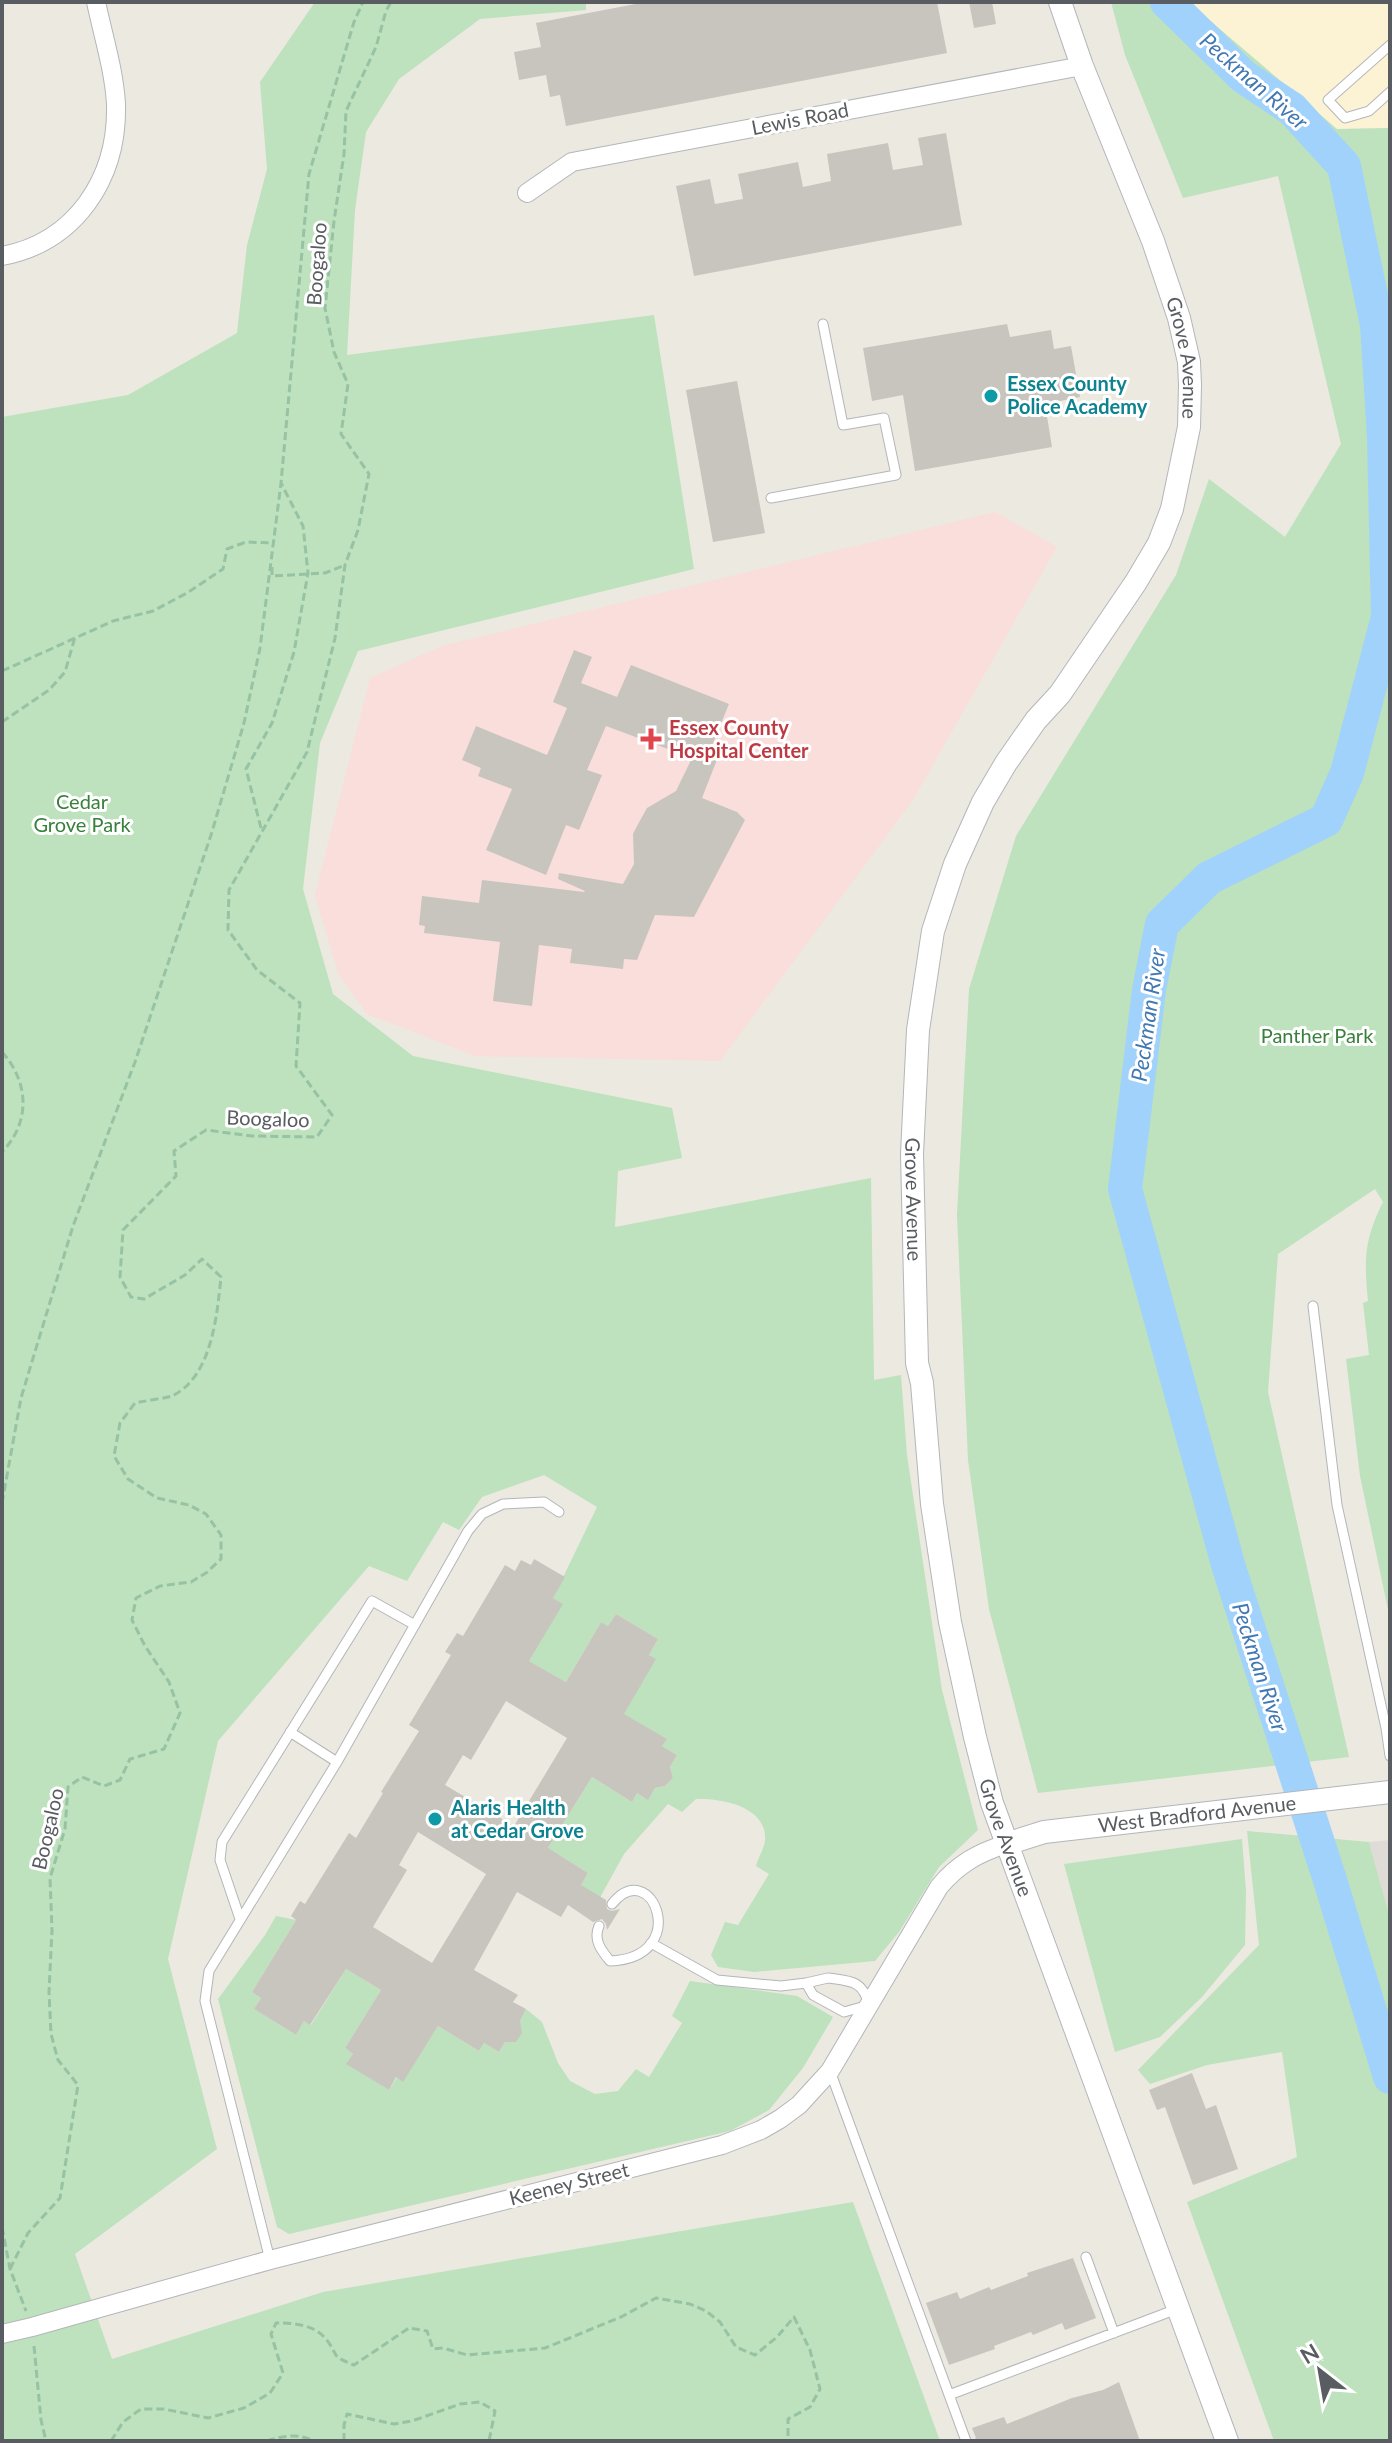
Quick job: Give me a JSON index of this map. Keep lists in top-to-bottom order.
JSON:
{
  "streets": {
    "street": [
      "Lewis Road",
      "Grove Avenue",
      "West Bradford Avenue",
      "Keeney Street"
    ],
    "path": ["Boogaloo"]
  },
  "crossings": [
    ["Lewis Road", "Grove Avenue"],
    ["Grove Avenue", "West Bradford Avenue"],
    ["Grove Avenue", "Keeney Street"],
    ["West Bradford Avenue", "Keeney Street"]
  ],
  "water": ["Peckman River"],
  "parks": ["Cedar Grove Park", "Panther Park"],
  "places": {
    "other": ["Essex County Police Academy", "Alaris Health at Cedar Grove"],
    "health": ["Essex County Hospital Center"]
  },
  "north": "top left"
}
